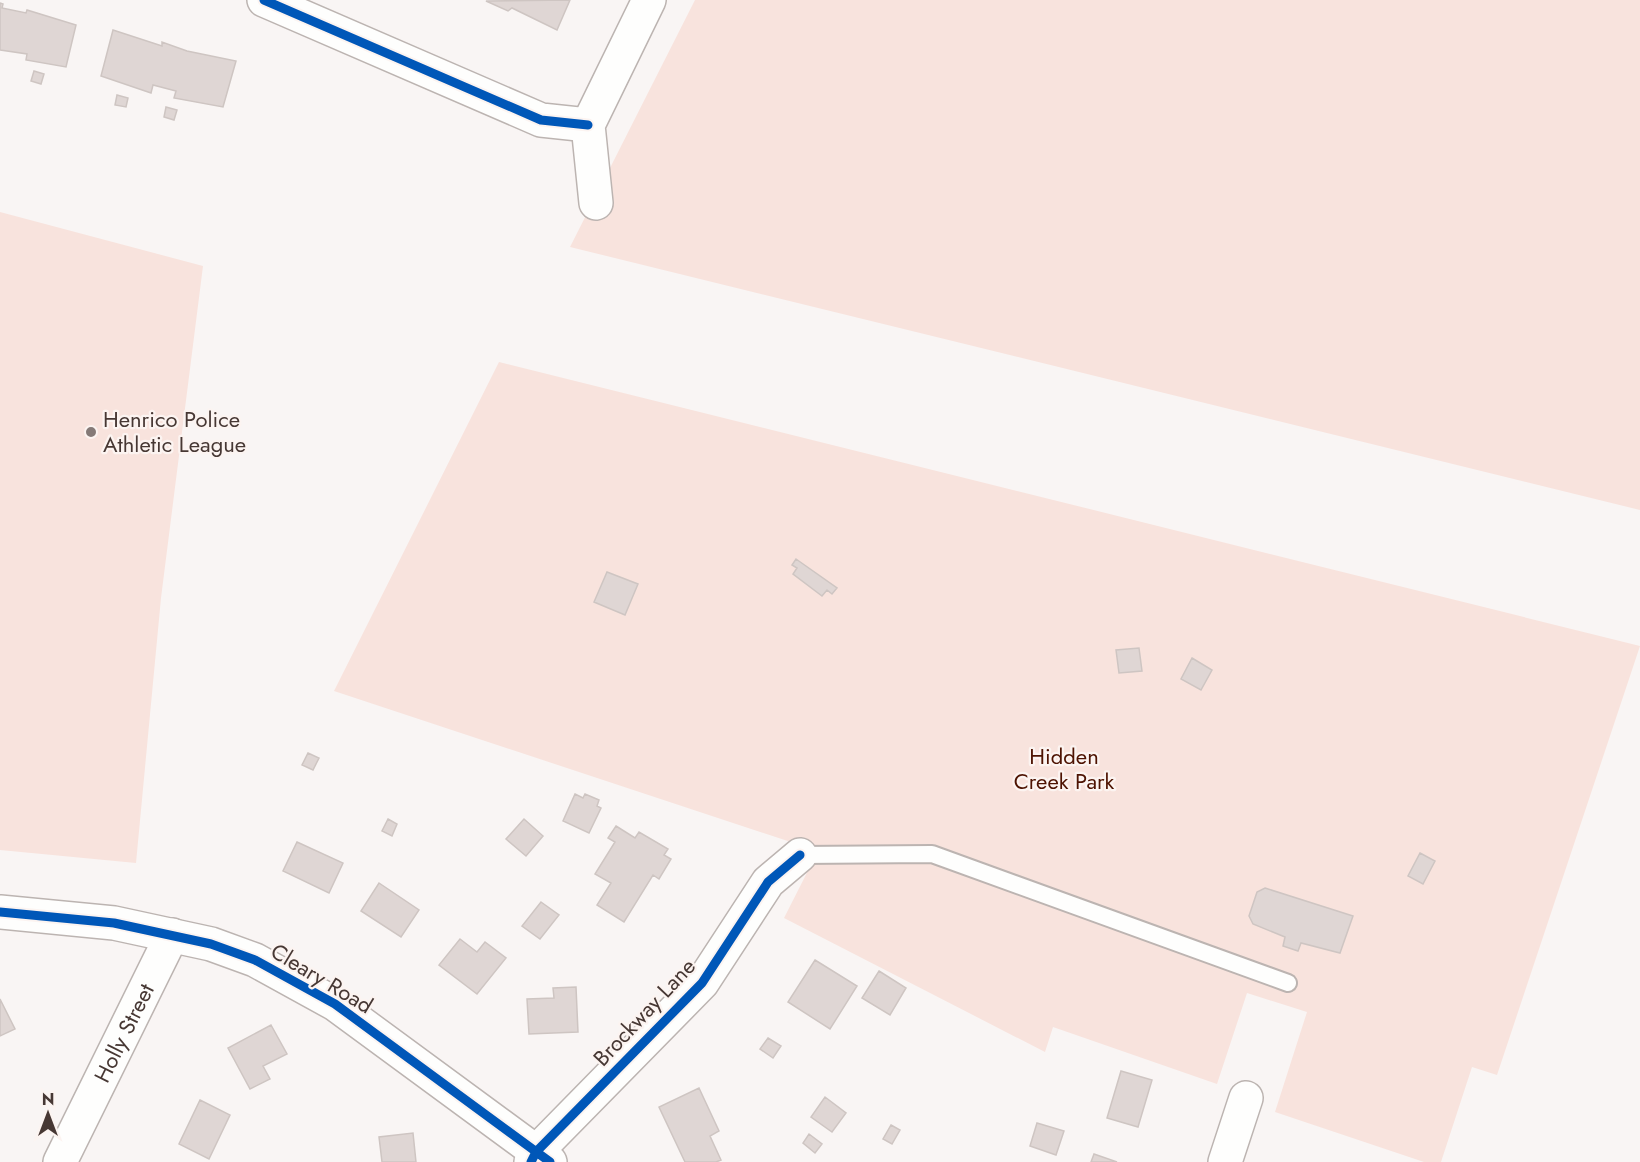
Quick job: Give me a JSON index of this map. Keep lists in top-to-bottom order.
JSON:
{
  "streets": {
    "street": ["Cleary Road", "Brockway Lane", "Holly Street"]
  },
  "crossings": [
    ["Cleary Road", "Brockway Lane"],
    ["Cleary Road", "Holly Street"]
  ],
  "parks": ["Hidden Creek Park"],
  "places": ["Henrico Police Athletic League"],
  "north": "top"
}
